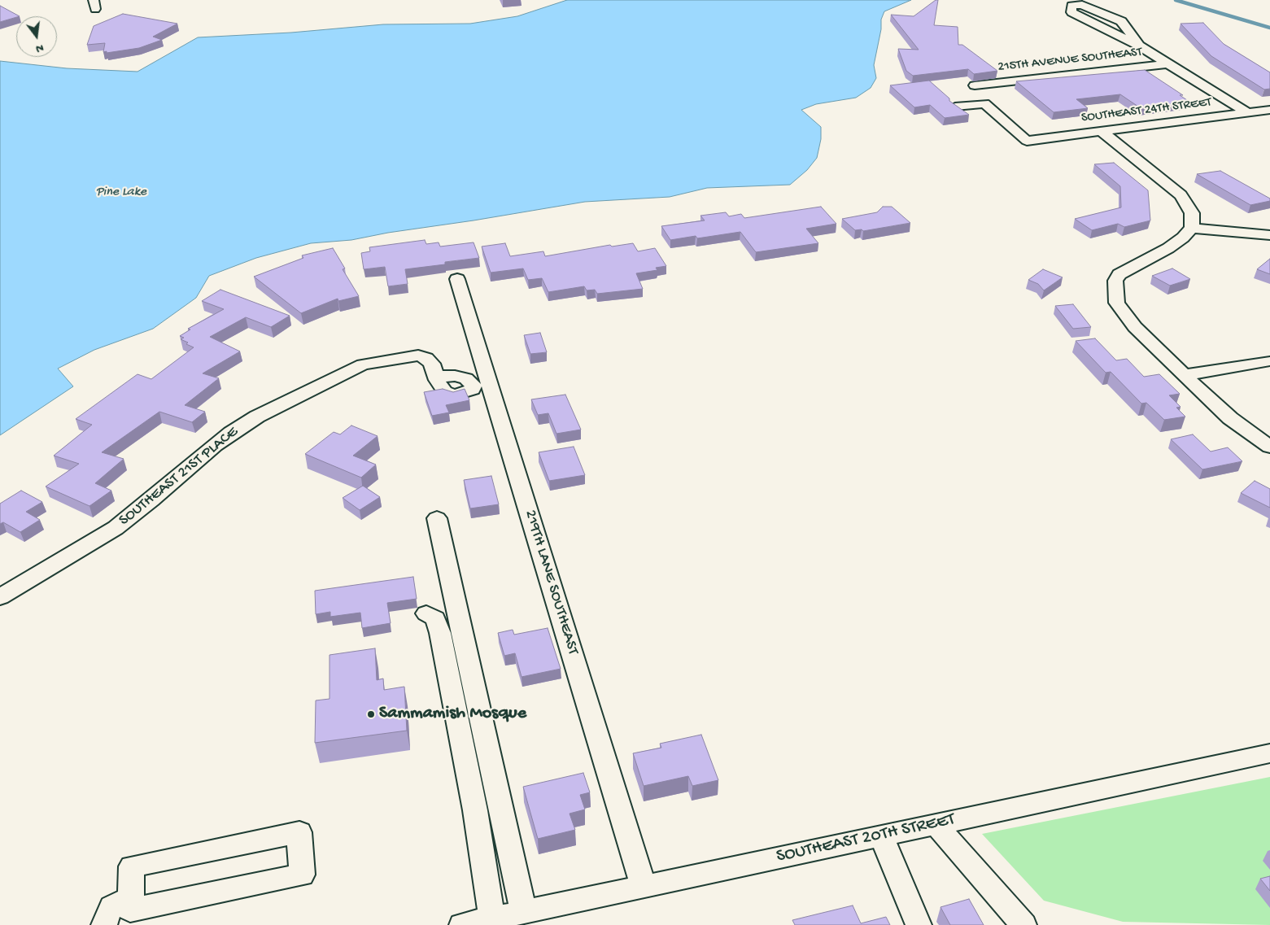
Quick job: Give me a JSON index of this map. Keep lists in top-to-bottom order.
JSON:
{
  "streets": {
    "street": [
      "215TH AVENUE SOUTHEAST",
      "SOUTHEAST 24TH STREET",
      "SOUTHEAST 21ST PLACE",
      "219TH LANE SOUTHEAST",
      "SOUTHEAST 20TH STREET"
    ]
  },
  "crossings": [
    ["215TH AVENUE SOUTHEAST", "SOUTHEAST 24TH STREET"],
    ["219TH LANE SOUTHEAST", "SOUTHEAST 20TH STREET"]
  ],
  "water": ["Pine Lake"],
  "places": ["Sammamish Mosque"],
  "north": "bottom"
}
